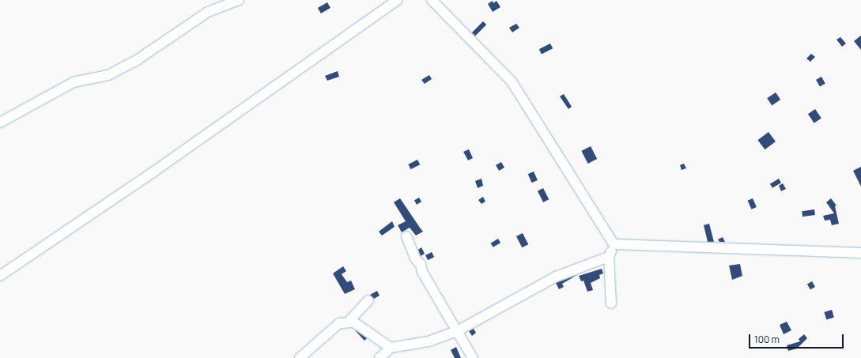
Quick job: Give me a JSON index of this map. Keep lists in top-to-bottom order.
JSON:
{
  "scale_bar": "100 m"
}
